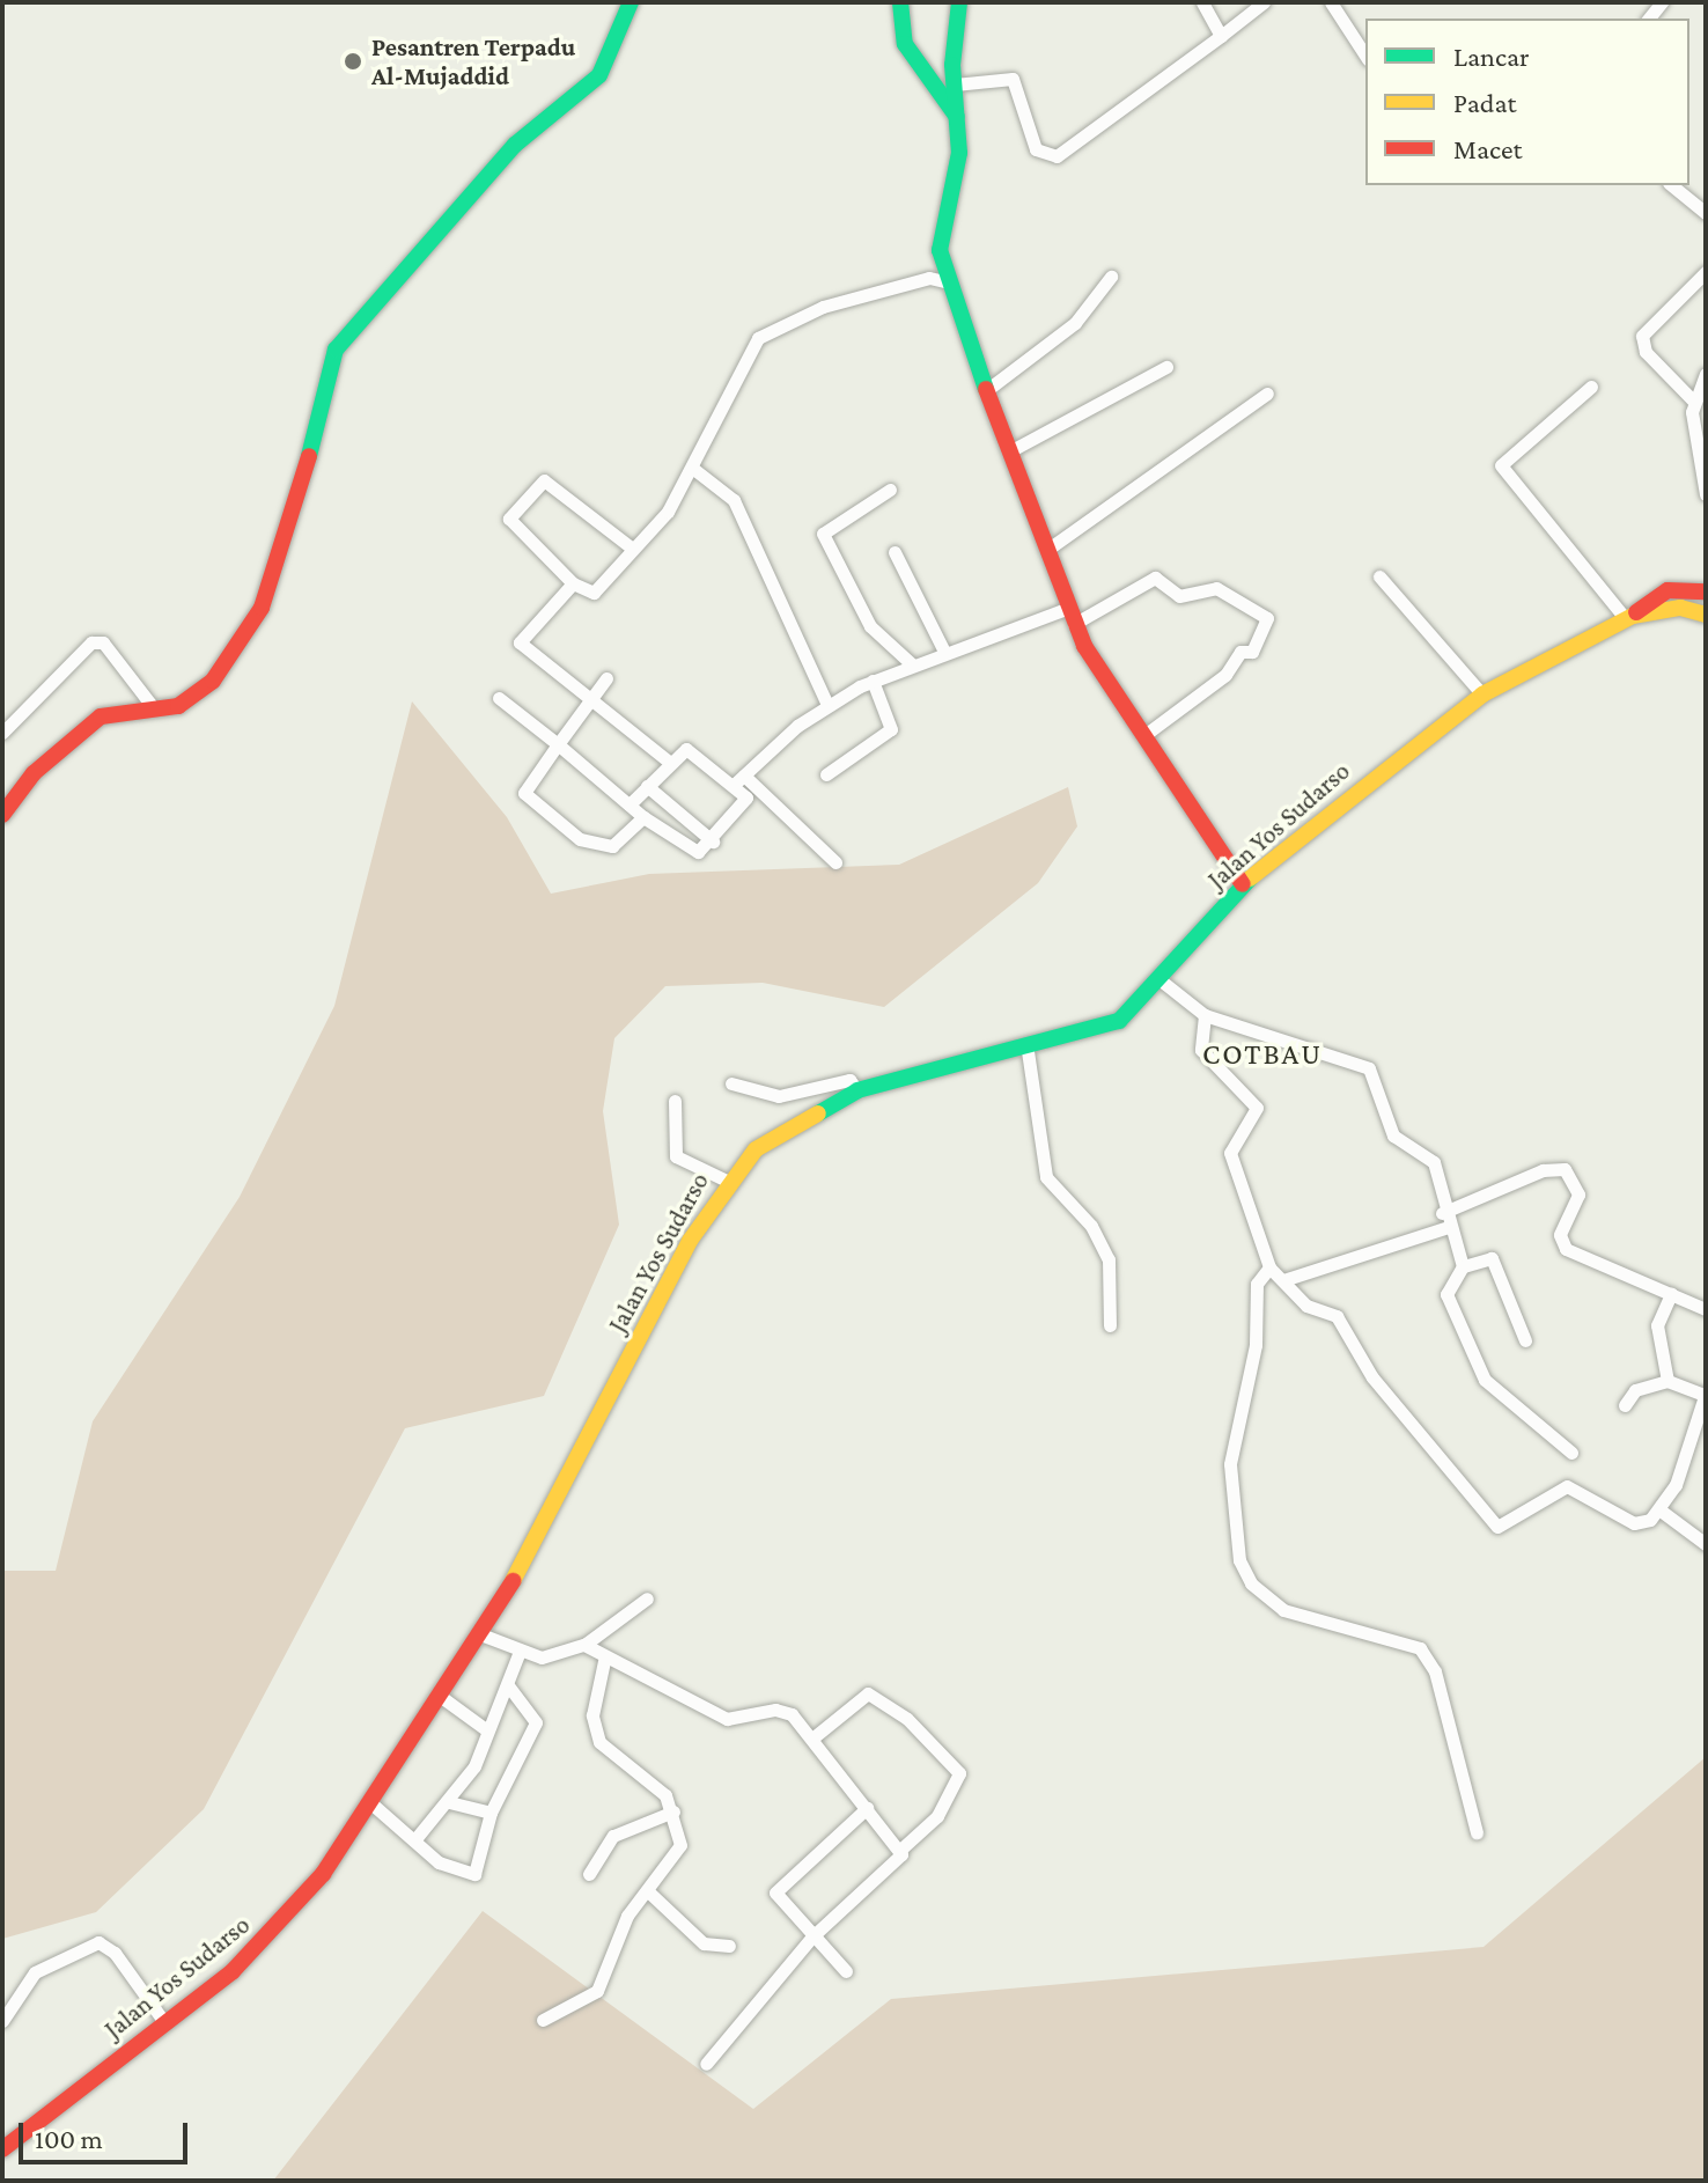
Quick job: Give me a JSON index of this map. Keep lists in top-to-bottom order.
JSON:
{
  "streets": {
    "main road": ["Jalan Yos Sudarso"]
  },
  "districts": ["COTBAU"],
  "places": ["Pesantren Terpadu Al-Mujaddid"],
  "legend": ["Lancar", "Padat", "Macet"],
  "scale_bar": "100 m"
}
